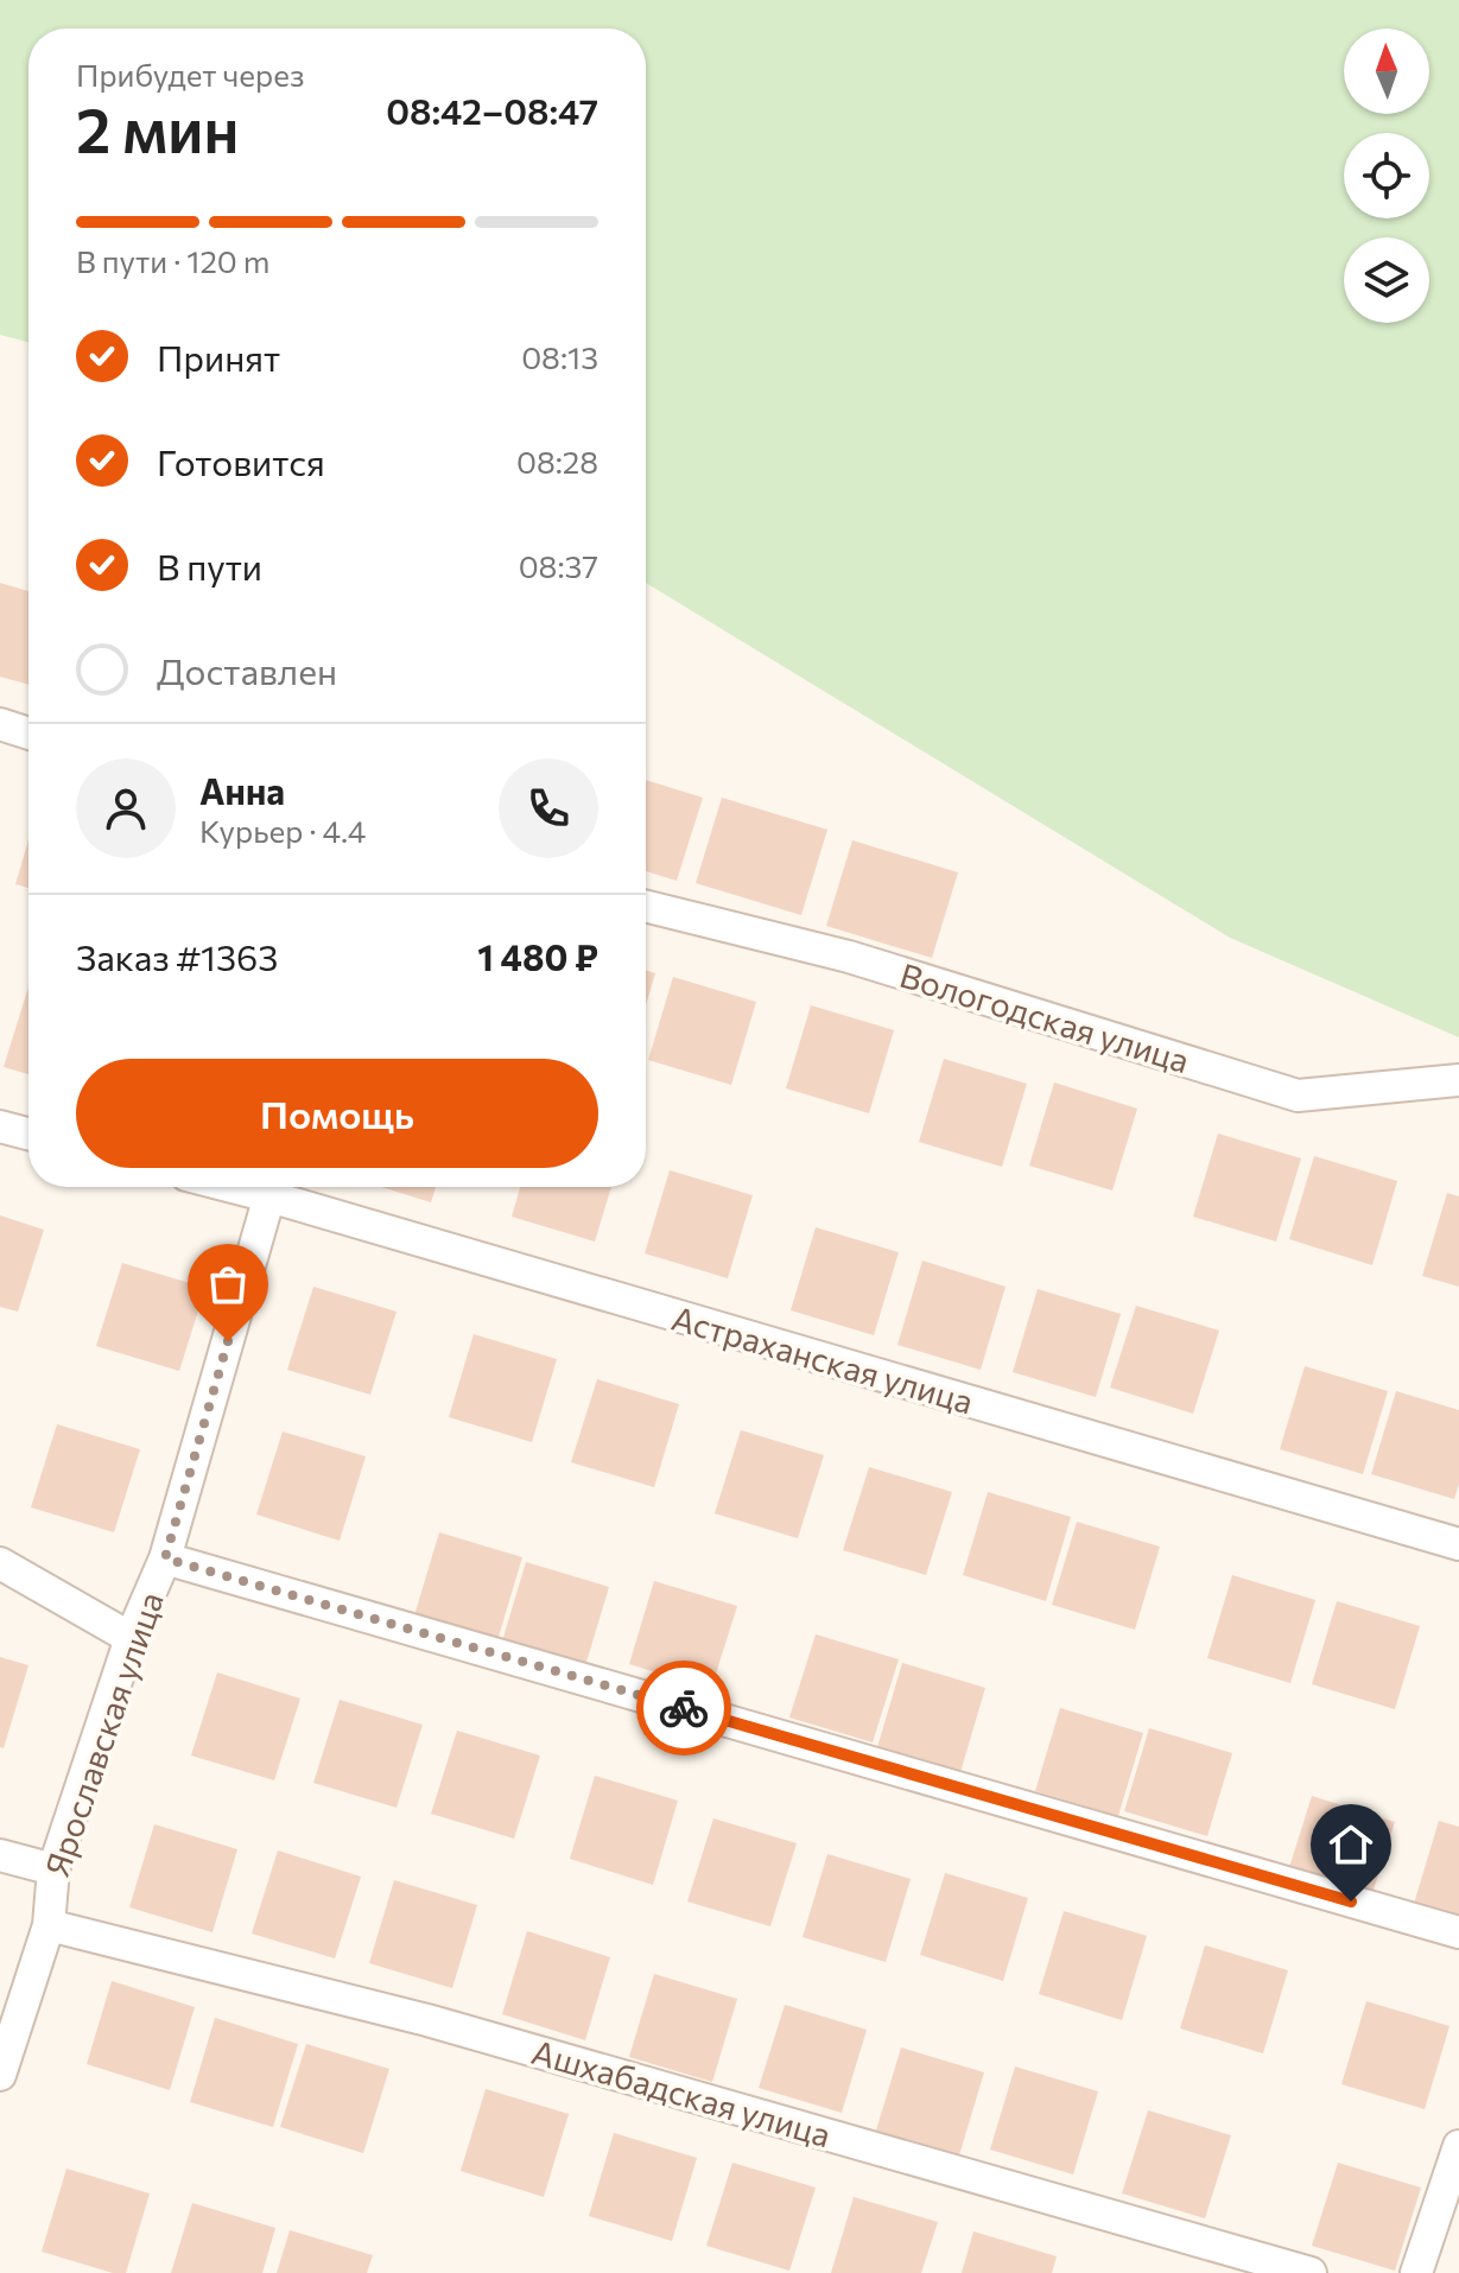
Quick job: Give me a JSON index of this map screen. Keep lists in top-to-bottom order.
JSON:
{
  "streets": {
    "street": [
      "Вологодская улица",
      "Астраханская улица",
      "Ярославская улица",
      "Ашхабадская улица"
    ]
  },
  "crossings": [
    ["Ярославская улица", "Ашхабадская улица"]
  ],
  "north": "top",
  "page": {
    "heading": ["2 мин", "Прибудет через", "08:42–08:47"],
    "panel": [
      "Анна",
      "Курьер · 4.4",
      "Заказ #1363",
      "1 480 ₽"
    ],
    "bar": "В пути · 120 m",
    "list": [
      ["Принят", "08:13"],
      ["Готовится", "08:28"],
      ["В пути", "08:37"],
      "Доставлен"
    ],
    "buttons": "Помощь"
  }
}
